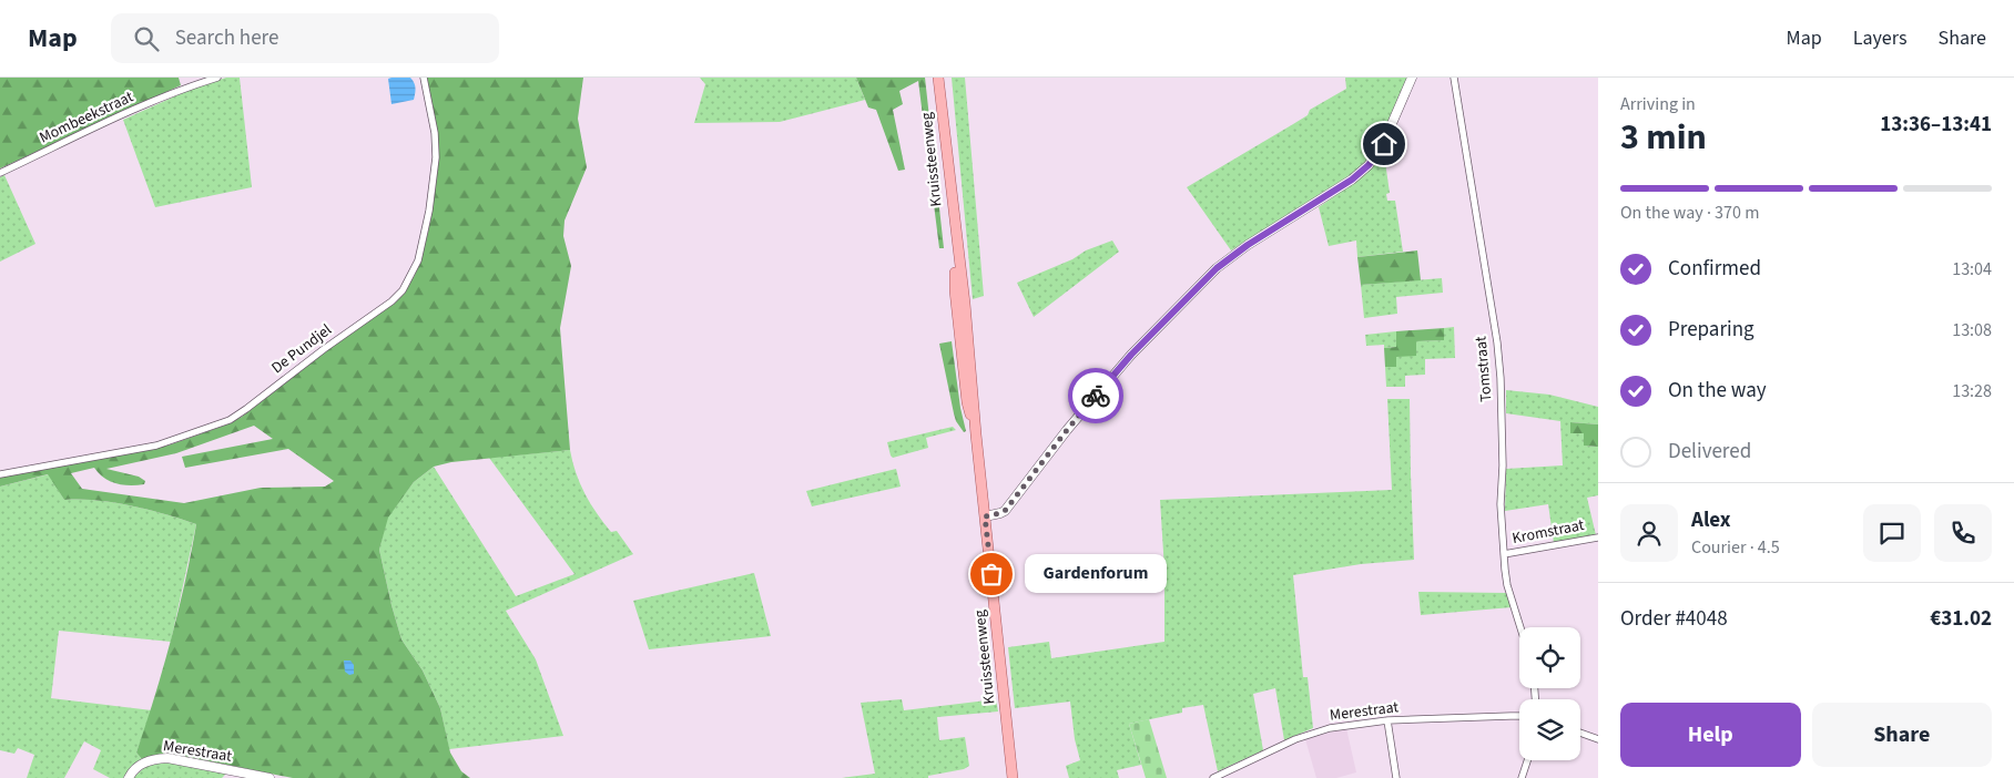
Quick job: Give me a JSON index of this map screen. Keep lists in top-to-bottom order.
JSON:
{
  "streets": {
    "main road": ["Kruissteenweg"],
    "street": [
      "Mombeekstraat",
      "De Pundjel",
      "Tomstraat",
      "Kromstraat",
      "Merestraat"
    ]
  },
  "crossings": [
    ["Tomstraat", "Kromstraat"]
  ],
  "places": ["Gardenforum"],
  "page": {
    "header": "Map",
    "search": "Search here",
    "nav": ["Map", "Layers", "Share"],
    "heading": ["3 min", "Arriving in", "13:36–13:41"],
    "panel": [
      "Alex",
      "Courier · 4.5",
      "Order #4048",
      "€31.02"
    ],
    "bar": "On the way · 370 m",
    "list": [
      ["Confirmed", "13:04"],
      ["Preparing", "13:08"],
      ["On the way", "13:28"],
      "Delivered"
    ],
    "bubble": "Gardenforum",
    "buttons": ["Help", "Share"]
  }
}
